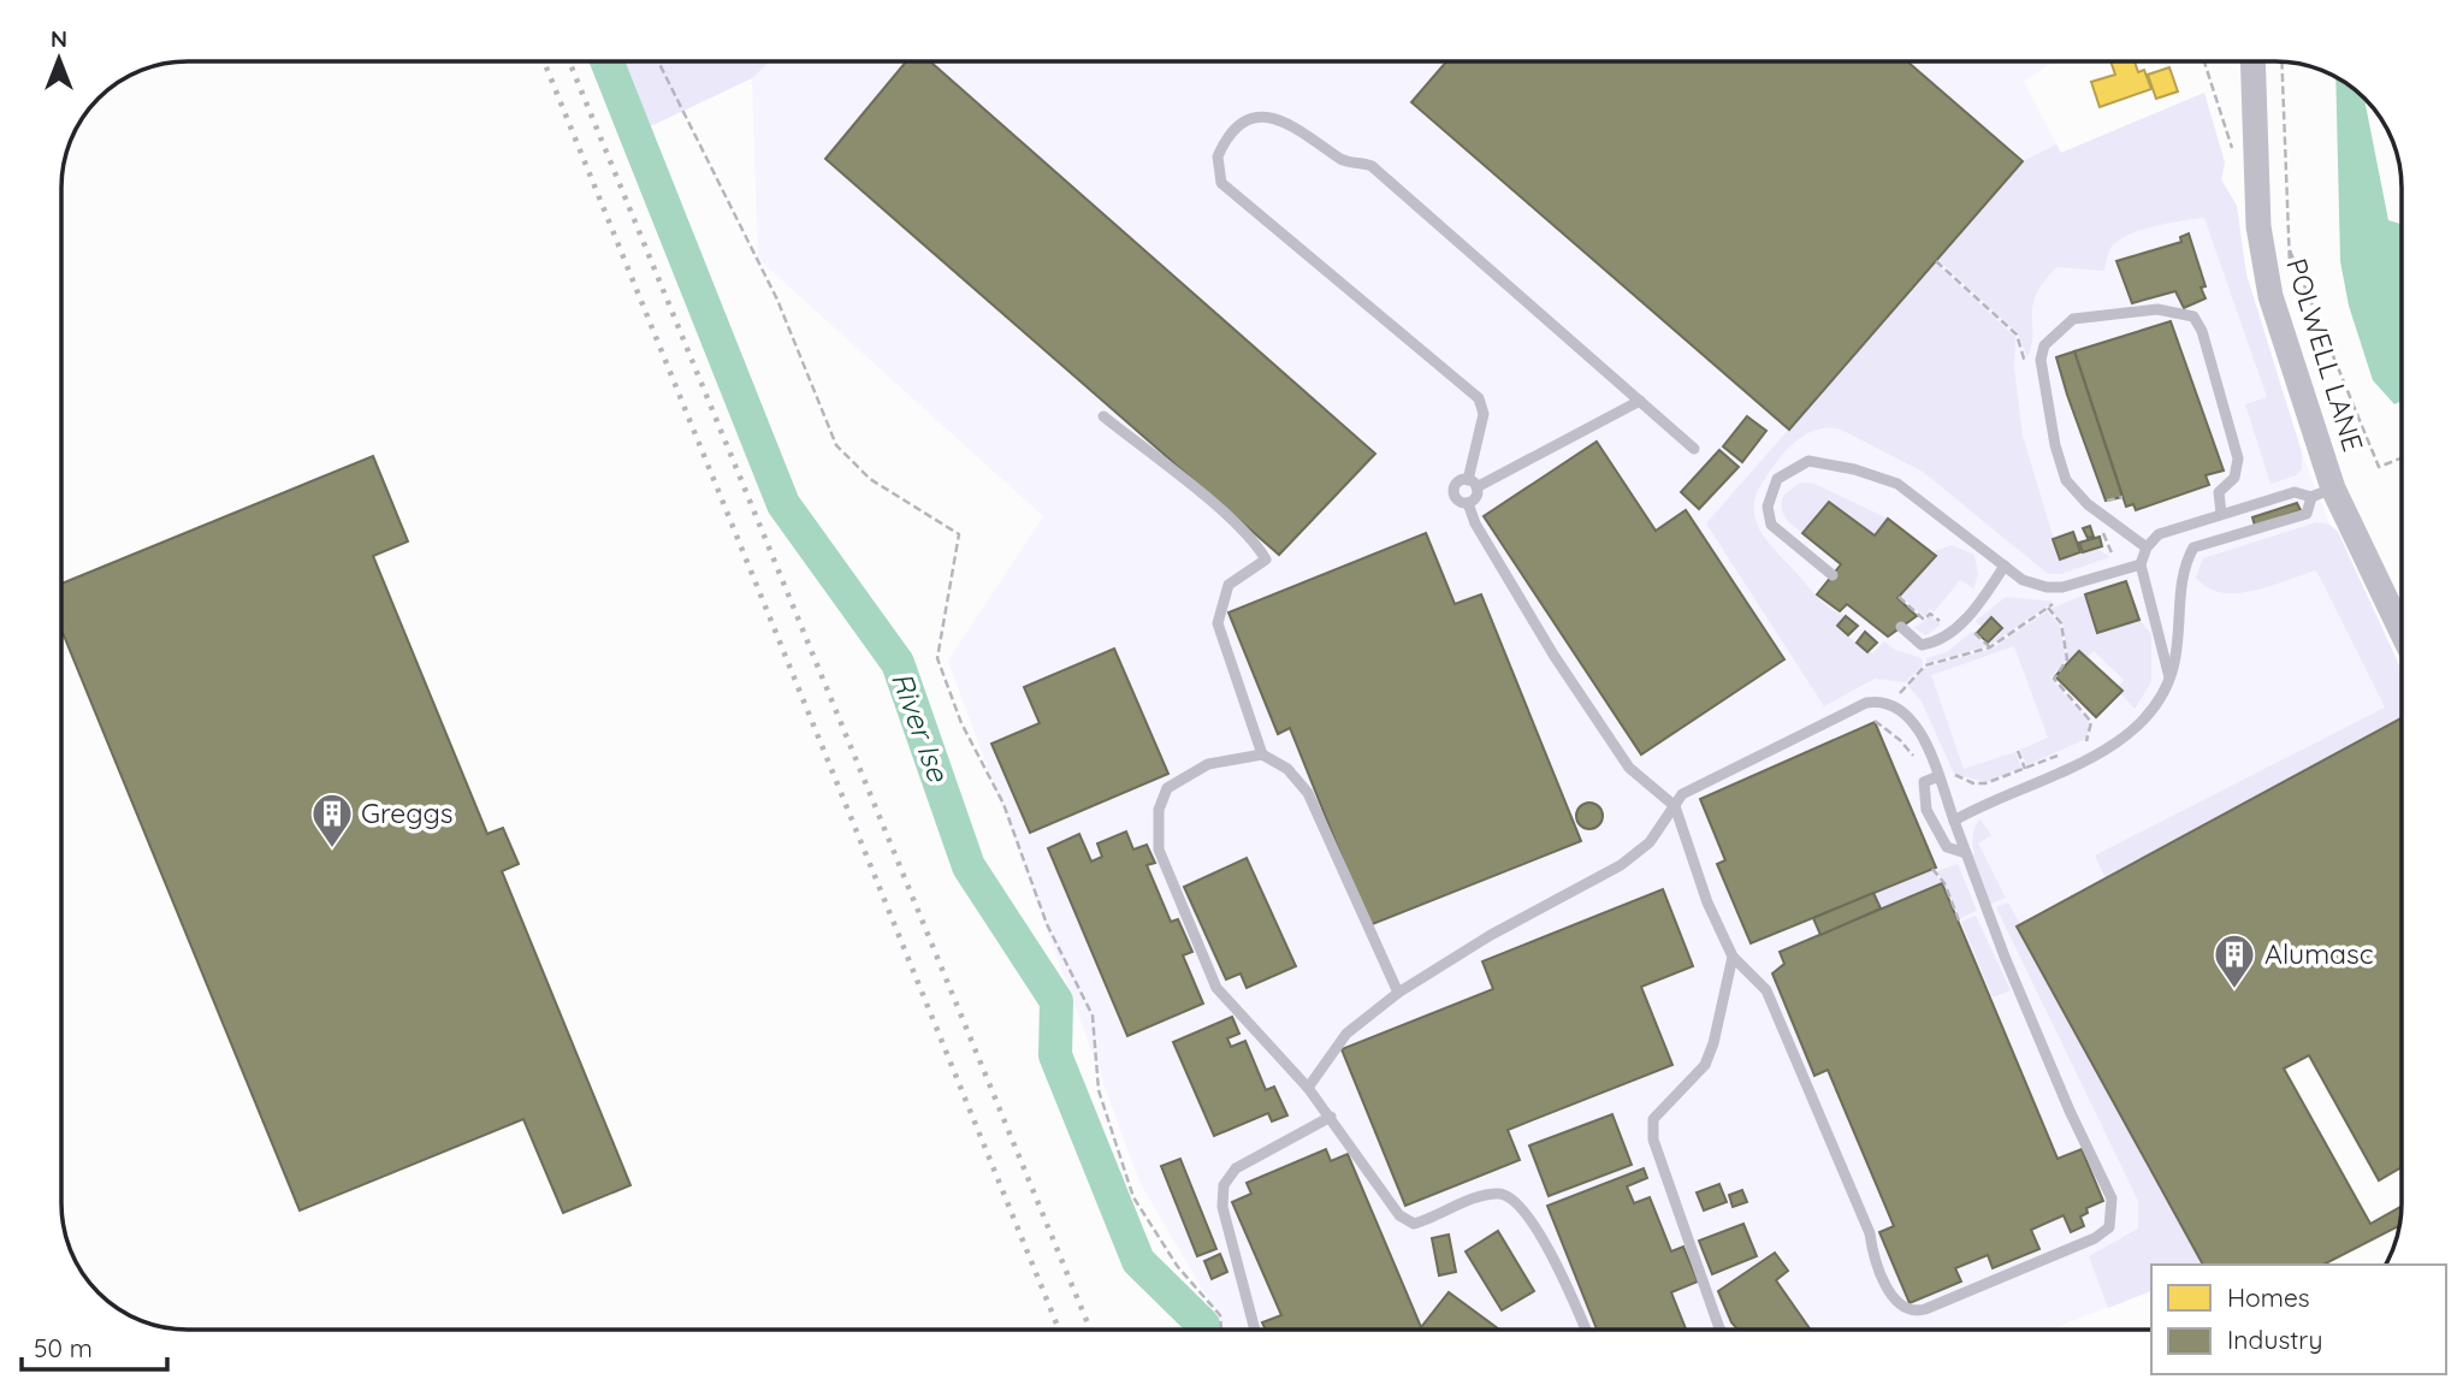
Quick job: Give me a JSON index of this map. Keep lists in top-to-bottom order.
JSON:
{
  "streets": {
    "street": ["POLWELL LANE"]
  },
  "water": ["River Ise"],
  "places": {
    "building": ["Greggs", "Alumasc"]
  },
  "legend": ["Homes", "Industry"],
  "scale_bar": "50 m",
  "north": "top"
}
